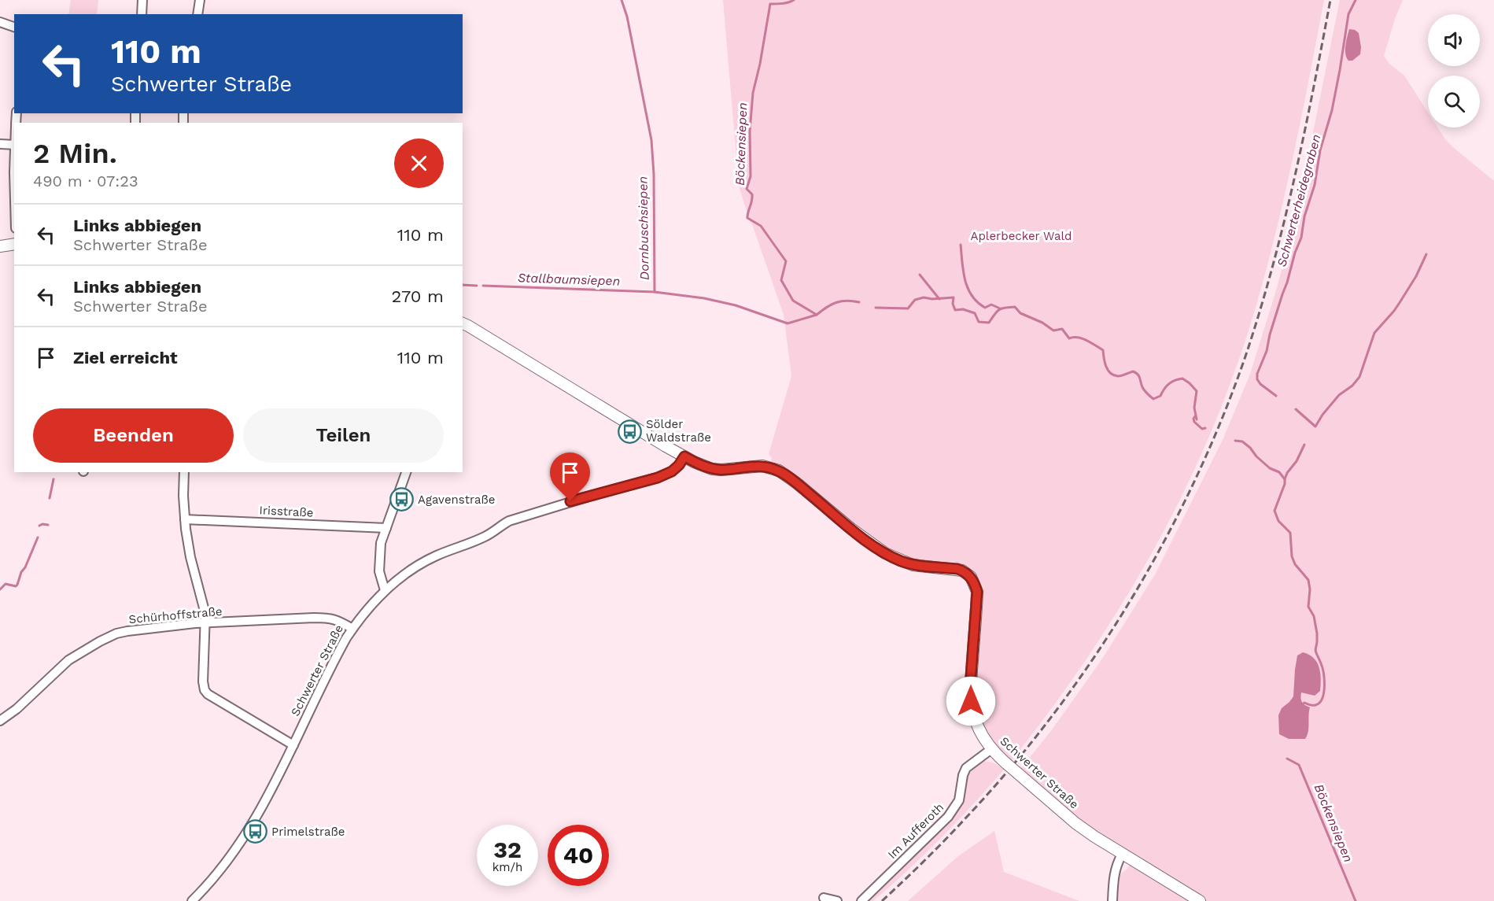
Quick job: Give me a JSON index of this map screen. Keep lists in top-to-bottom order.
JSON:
{
  "streets": {
    "street": [
      "Irisstraße",
      "Schürhoffstraße",
      "Schwerter Straße",
      "Im Aufferoth"
    ]
  },
  "crossings": [
    ["Schürhoffstraße", "Schwerter Straße"],
    ["Schwerter Straße", "Im Aufferoth"]
  ],
  "water": [
    "Böckensiepen",
    "Schwerterheidegraben",
    "Dornbuschsiepen",
    "Stallbaumsiepen"
  ],
  "parks": ["Aplerbecker Wald"],
  "places": {
    "bus stop": ["Sölder Waldstraße", "Agavenstraße", "Primelstraße"]
  },
  "page": {
    "turn": ["110 m", "Schwerter Straße"],
    "heading": ["2 Min.", "490 m · 07:23"],
    "list": [
      {
        "name": "Links abbiegen",
        "note": "Schwerter Straße",
        "value": "110 m"
      },
      {
        "name": "Links abbiegen",
        "note": "Schwerter Straße",
        "value": "270 m"
      },
      {
        "name": "Ziel erreicht",
        "value": "110 m"
      }
    ],
    "buttons": ["Beenden", "Teilen"],
    "speed": "32 km/h",
    "limit": "40"
  }
}
